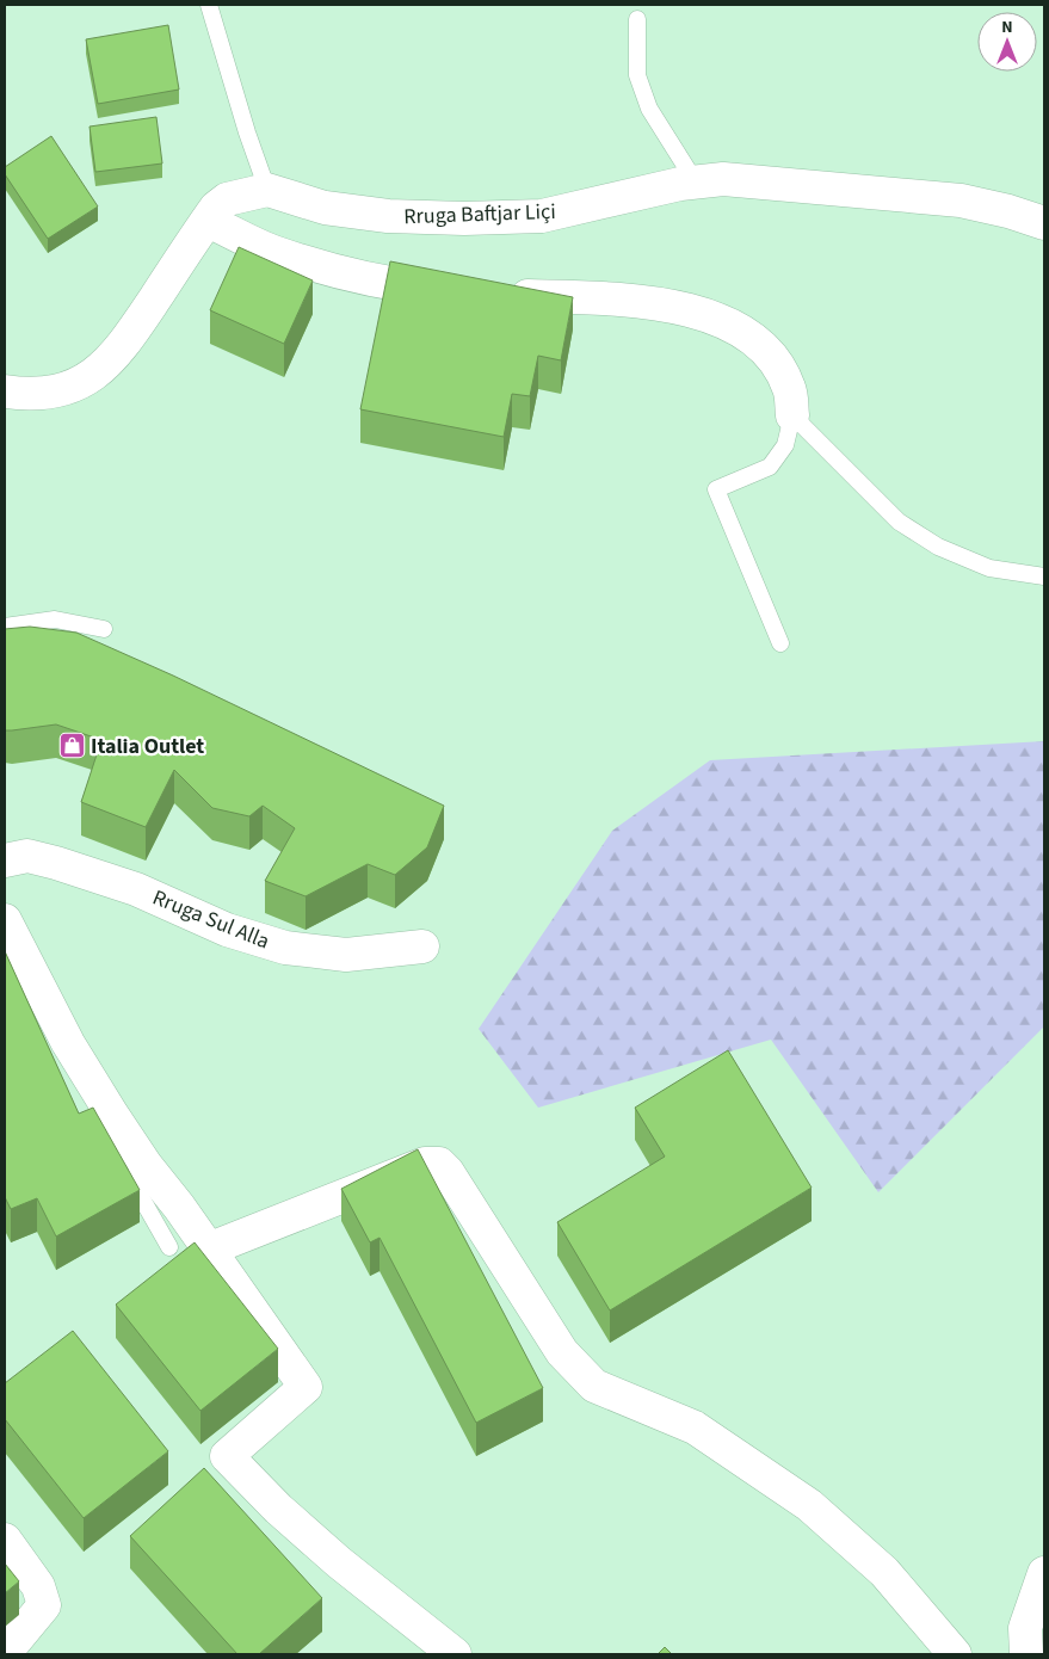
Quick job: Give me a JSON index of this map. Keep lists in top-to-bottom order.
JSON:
{
  "streets": {
    "street": ["Rruga Baftjar Liçi", "Rruga Sul Alla"]
  },
  "places": {
    "shop": ["Italia Outlet"]
  },
  "north": "top"
}
